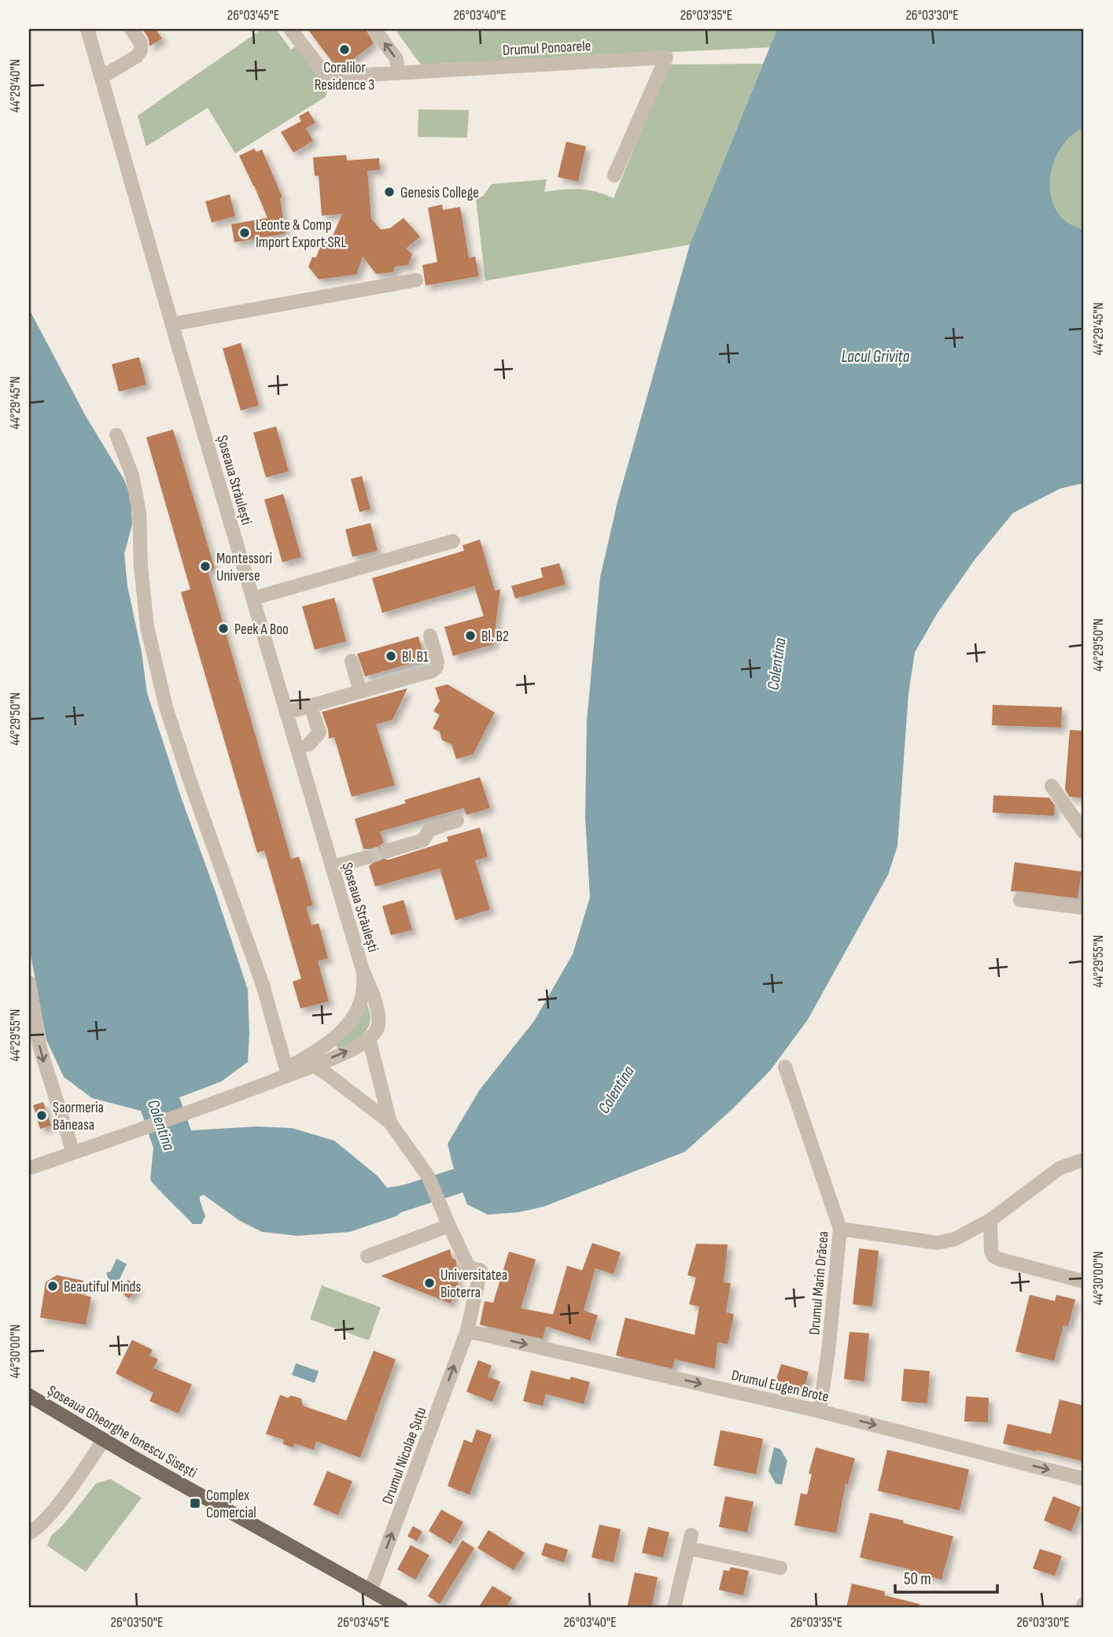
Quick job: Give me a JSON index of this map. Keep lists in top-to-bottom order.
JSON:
{
  "streets": {
    "main road": ["Șoseaua Gheorghe Ionescu Sisești"],
    "street": [
      "Drumul Ponoarele",
      "Șoseaua Străulești",
      "Drumul Marin Drăcea",
      "Drumul Eugen Brote",
      "Drumul Nicolae Șuțu"
    ]
  },
  "crossings": [
    ["Drumul Marin Drăcea", "Drumul Eugen Brote"],
    ["Drumul Eugen Brote", "Drumul Nicolae Șuțu"],
    ["Șoseaua Gheorghe Ionescu Sisești", "Drumul Nicolae Șuțu"]
  ],
  "one_way": ["Drumul Eugen Brote", "Drumul Nicolae Șuțu"],
  "water": ["Lacul Grivița", "Colentina"],
  "places": {
    "other": [
      "Coralilor Residence 3",
      "Genesis College",
      "Leonte & Comp Import Export SRL",
      "Montessori Universe",
      "Peek A Boo",
      "Bl. B2",
      "Bl. B1",
      "Șaormeria Băneasa",
      "Universitatea Bioterra",
      "Beautiful Minds"
    ],
    "transit": ["Complex Comercial"]
  },
  "scale_bar": "50 m",
  "coordinates": [
    "26°03'45\"E",
    "26°03'40\"E",
    "26°03'35\"E",
    "26°03'30\"E",
    "44°29'40\"N",
    "44°29'45\"N",
    "44°29'50\"N",
    "44°29'55\"N",
    "44°30'00\"N",
    "26°03'50\"E"
  ]
}
